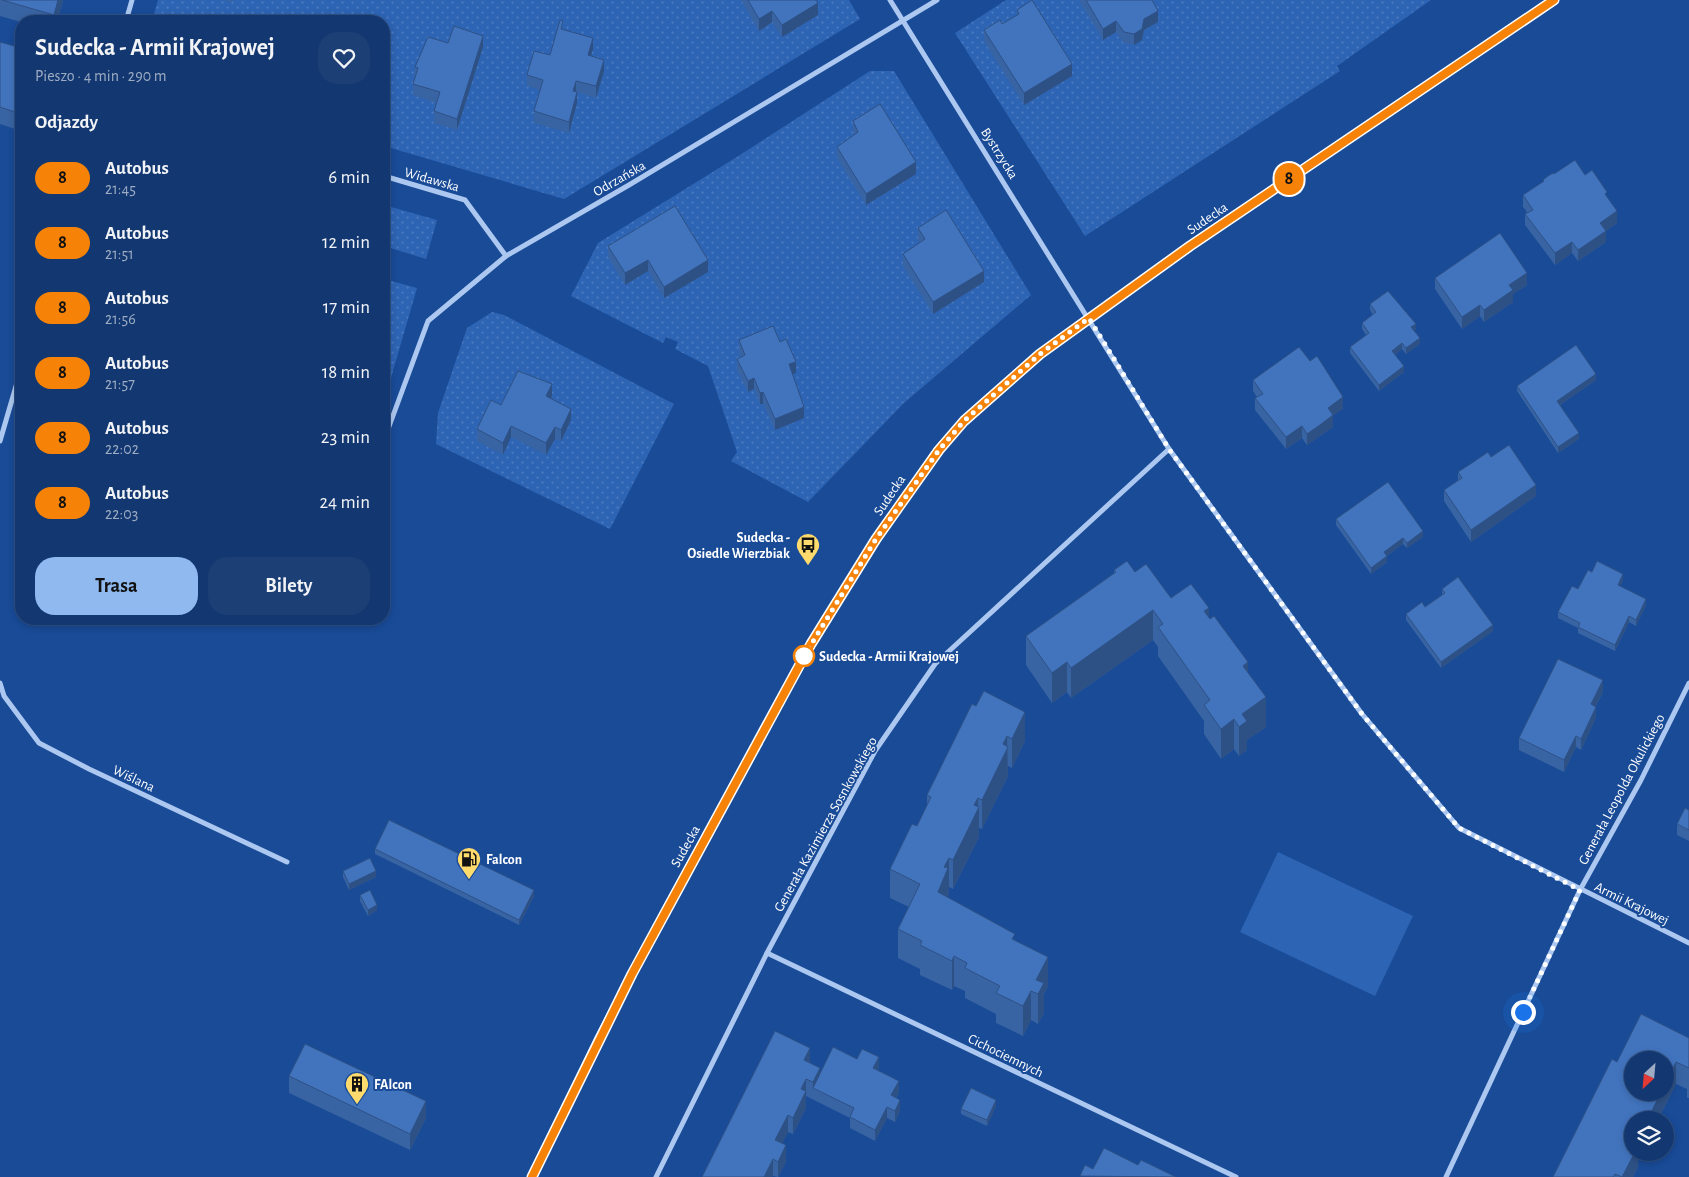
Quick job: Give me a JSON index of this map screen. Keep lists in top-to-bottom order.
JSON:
{
  "streets": {
    "street": [
      "Bystrzycka",
      "Odrzańska",
      "Widawska",
      "Sudecka",
      "Wiślana",
      "Generała Leopolda Okulickiego",
      "Generała Kazimierza Sosnkowskiego",
      "Armii Krajowej",
      "Cichociemnych"
    ]
  },
  "crossings": [
    ["Bystrzycka", "Odrzańska"],
    ["Bystrzycka", "Sudecka"],
    ["Bystrzycka", "Armii Krajowej"],
    ["Odrzańska", "Widawska"],
    ["Sudecka", "Armii Krajowej"],
    ["Generała Leopolda Okulickiego", "Armii Krajowej"],
    ["Generała Kazimierza Sosnkowskiego", "Armii Krajowej"],
    ["Generała Kazimierza Sosnkowskiego", "Cichociemnych"]
  ],
  "places": {
    "bus stop": ["Sudecka - Osiedle Wierzbiak"],
    "other": ["Sudecka - Armii Krajowej"],
    "fuel station": ["Falcon"],
    "building": ["FAlcon"]
  },
  "lines": ["bus line 8"],
  "north": "bottom left",
  "page": {
    "on_map": "8",
    "heading": [
      ["Sudecka - Armii Krajowej", "Pieszo · 4 min · 290 m"],
      "Odjazdy"
    ],
    "list": [
      {
        "mark": "8",
        "name": "Autobus",
        "note": "21:45",
        "value": "6 min"
      },
      {
        "mark": "8",
        "name": "Autobus",
        "note": "21:51",
        "value": "12 min"
      },
      {
        "mark": "8",
        "name": "Autobus",
        "note": "21:56",
        "value": "17 min"
      },
      {
        "mark": "8",
        "name": "Autobus",
        "note": "21:57",
        "value": "18 min"
      },
      {
        "mark": "8",
        "name": "Autobus",
        "note": "22:02",
        "value": "23 min"
      },
      {
        "mark": "8",
        "name": "Autobus",
        "note": "22:03",
        "value": "24 min"
      }
    ],
    "buttons": ["Trasa", "Bilety"]
  }
}
